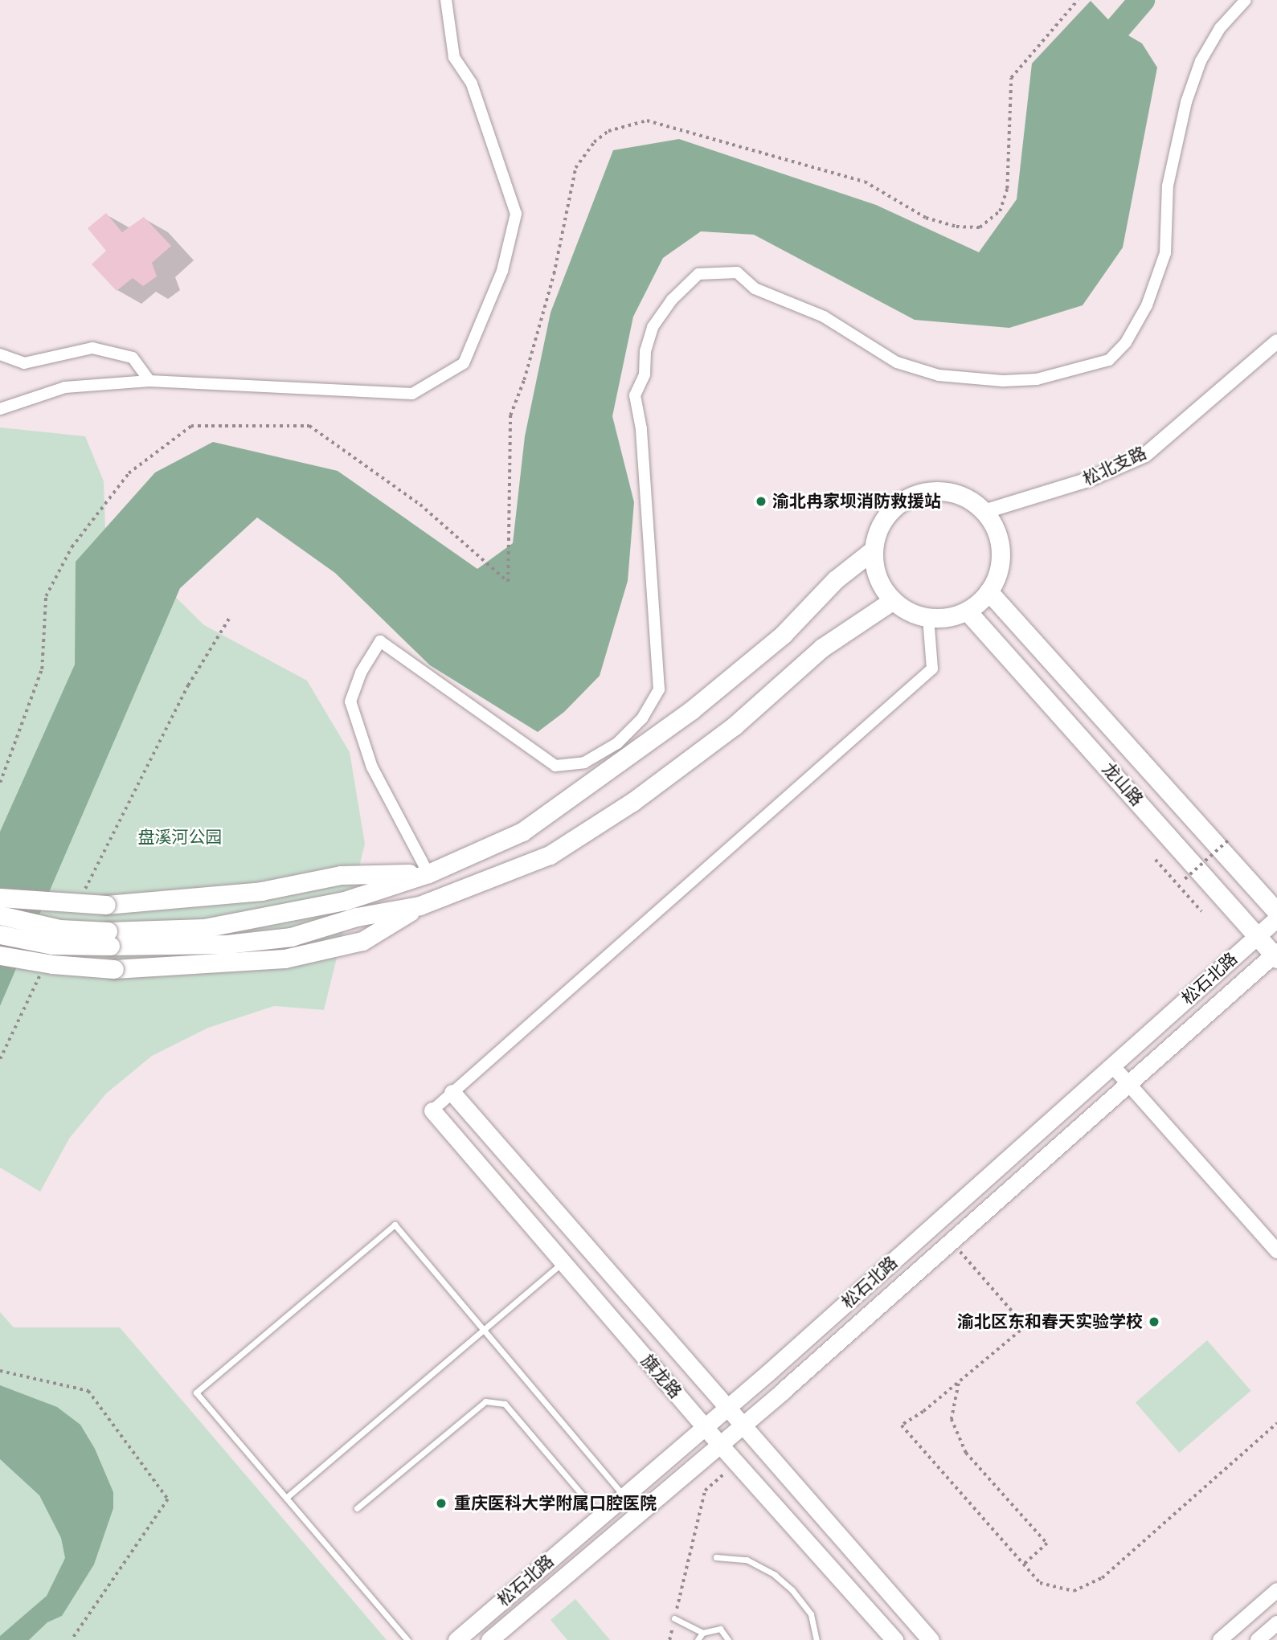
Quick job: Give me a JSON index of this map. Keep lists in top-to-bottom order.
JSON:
{
  "streets": {
    "main road": ["龙山路", "松石北路", "旗龙路"],
    "street": ["松北支路"]
  },
  "crossings": [
    ["松北支路", "龙山路"],
    ["龙山路", "松石北路"],
    ["松石北路", "旗龙路"]
  ],
  "parks": ["盘溪河公园"],
  "places": ["渝北冉家坝消防救援站", "渝北区东和春天实验学校", "重庆医科大学附属口腔医院"]
}
